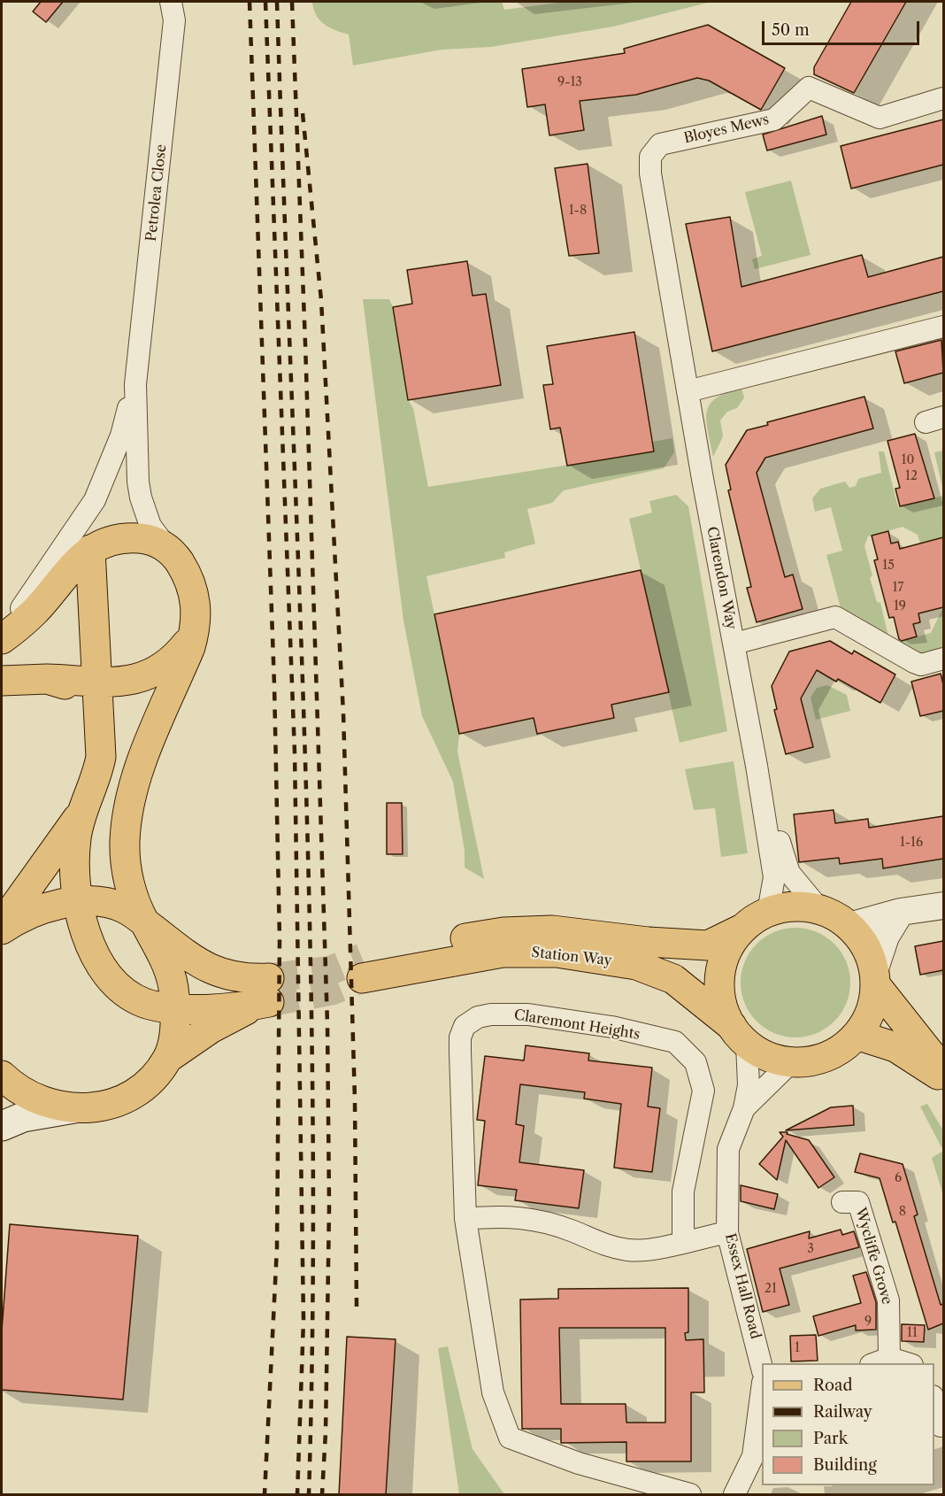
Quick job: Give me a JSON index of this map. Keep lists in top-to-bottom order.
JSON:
{
  "streets": {
    "main road": ["Station Way"],
    "street": [
      "Bloyes Mews",
      "Petrolea Close",
      "Clarendon Way",
      "Claremont Heights",
      "Wycliffe Grove",
      "Essex Hall Road"
    ]
  },
  "crossings": [
    ["Bloyes Mews", "Clarendon Way"],
    ["Clarendon Way", "Station Way"],
    ["Clarendon Way", "Essex Hall Road"],
    ["Station Way", "Essex Hall Road"]
  ],
  "house_numbers": [
    "9-13",
    "1-8",
    "10",
    "12",
    "15",
    "17",
    "19",
    "1-16",
    "6",
    "8",
    "3",
    "21",
    "9",
    "11",
    "1"
  ],
  "legend": [
    "Road",
    "Railway",
    "Park",
    "Building"
  ],
  "scale_bar": "50 m"
}
